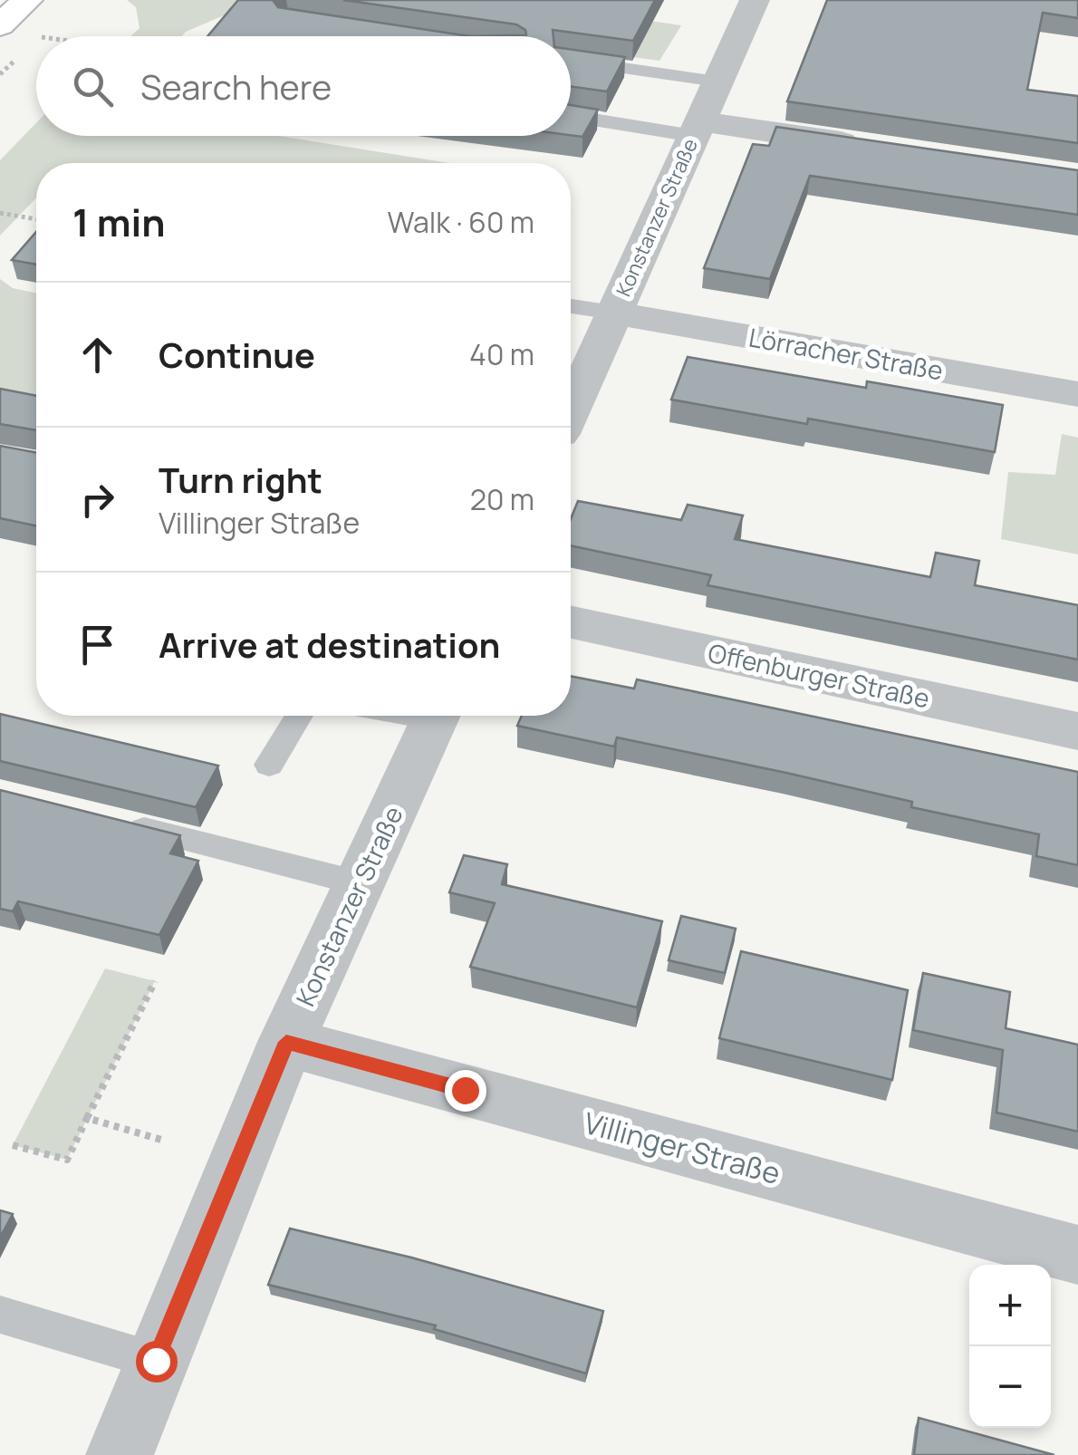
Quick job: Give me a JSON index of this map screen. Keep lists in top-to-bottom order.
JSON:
{
  "streets": {
    "street": [
      "Konstanzer Straße",
      "Lörracher Straße",
      "Offenburger Straße",
      "Villinger Straße"
    ]
  },
  "crossings": [
    ["Konstanzer Straße", "Lörracher Straße"],
    ["Konstanzer Straße", "Villinger Straße"]
  ],
  "page": {
    "search": "Search here",
    "heading": ["1 min", "Walk · 60 m"],
    "list": [
      ["Continue", "40 m"],
      ["Turn right", "Villinger Straße", "20 m"],
      "Arrive at destination"
    ],
    "map_buttons": ["+", "−"]
  }
}
